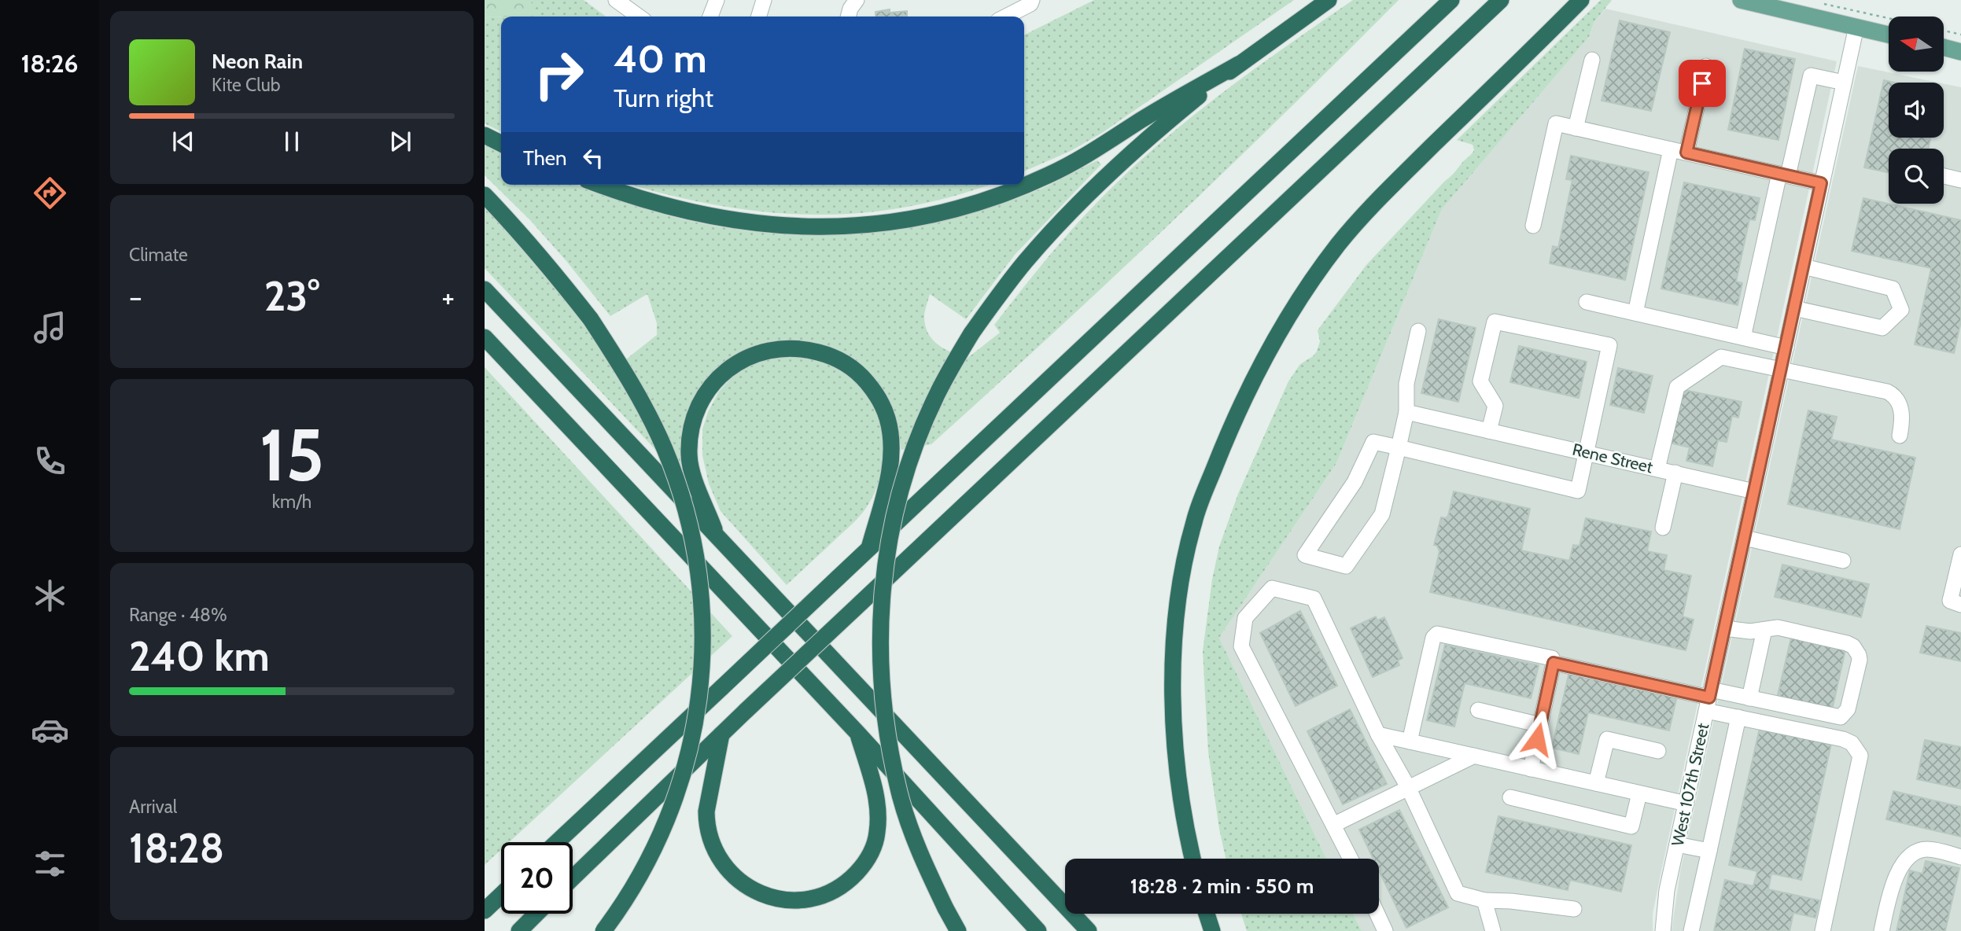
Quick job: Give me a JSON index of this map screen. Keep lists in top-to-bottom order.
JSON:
{
  "streets": {
    "street": ["Rene Street", "West 107th Street"]
  },
  "crossings": [
    ["Rene Street", "West 107th Street"]
  ],
  "north": "left",
  "page": {
    "tabs": "18:26",
    "turn": ["40 m", "Turn right"],
    "song": ["Neon Rain", "Kite Club"],
    "then": "Then",
    "tile": [
      "Climate",
      ["15", "km/h"],
      ["Range · 48%", "240 km"],
      ["Arrival", "18:28"]
    ],
    "heat": ["−", "23°", "+"],
    "limit": "20",
    "trip": "18:28 · 2 min · 550 m"
  }
}
